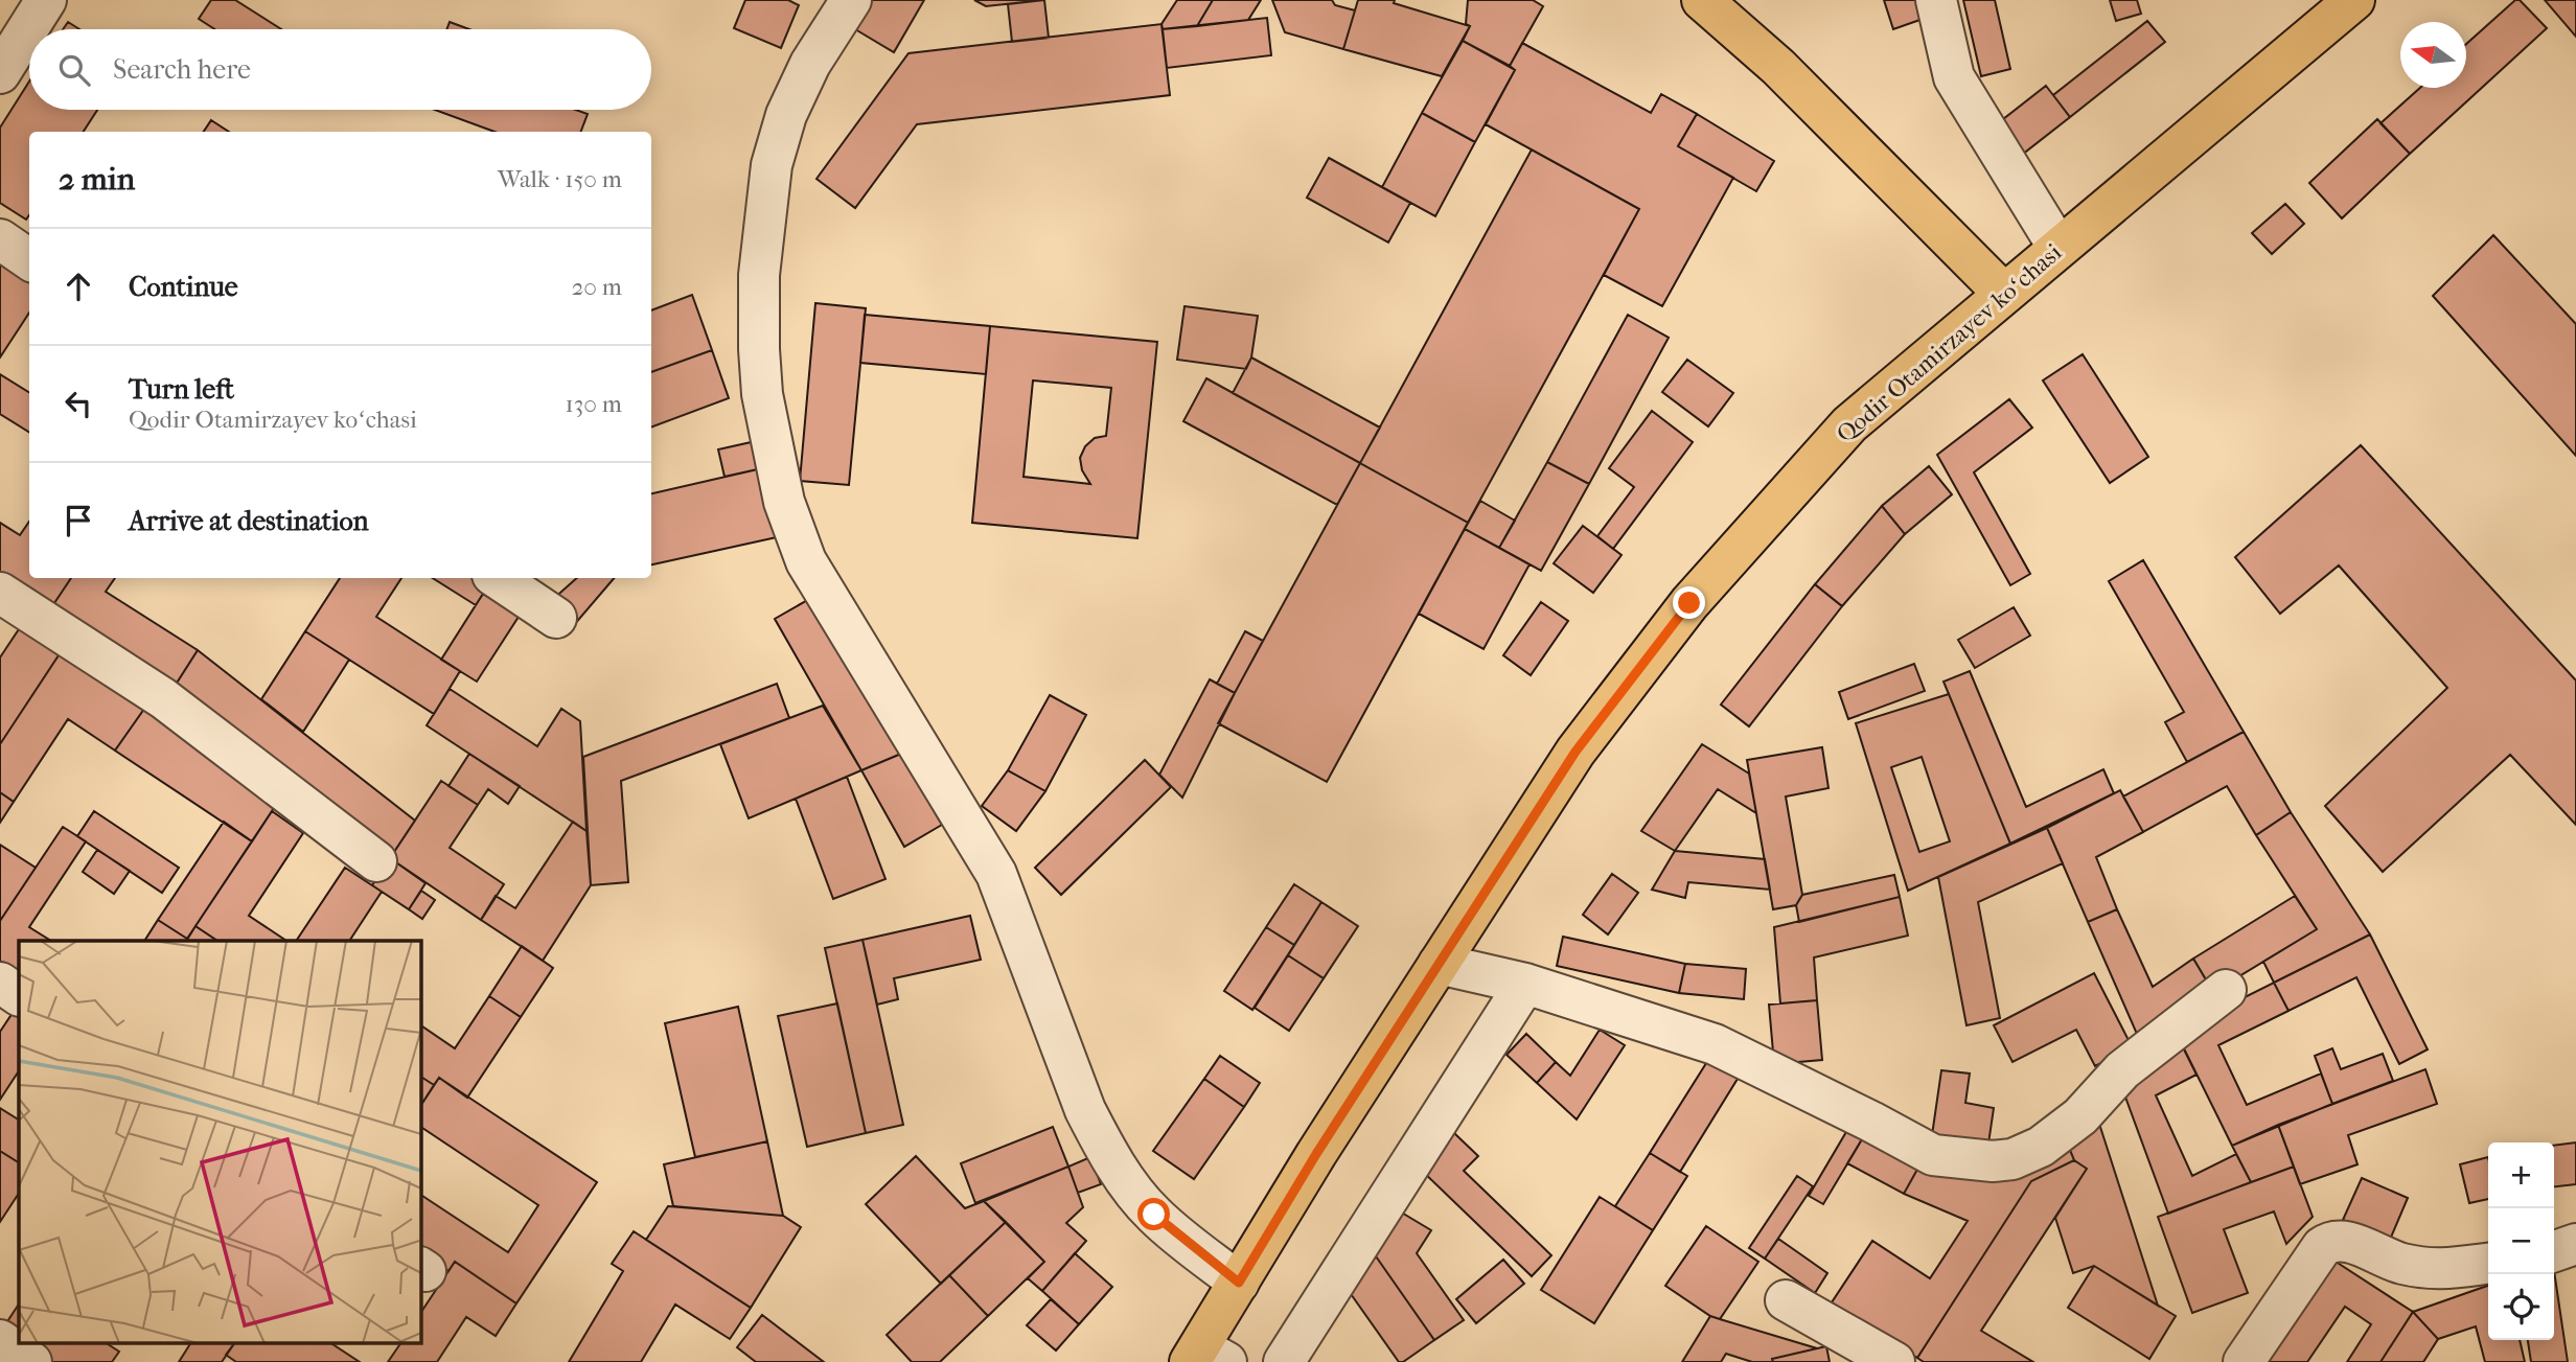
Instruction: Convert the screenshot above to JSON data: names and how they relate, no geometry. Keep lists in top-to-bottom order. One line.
{"streets":{"main road":["Qodir Otamirzayev koʻchasi"]},"north":"left","page":{"search":"Search here","heading":["2 min","Walk · 150 m"],"list":[["Continue","20 m"],["Turn left","Qodir Otamirzayev koʻchasi","130 m"],"Arrive at destination"],"map_buttons":["+","−"]}}
